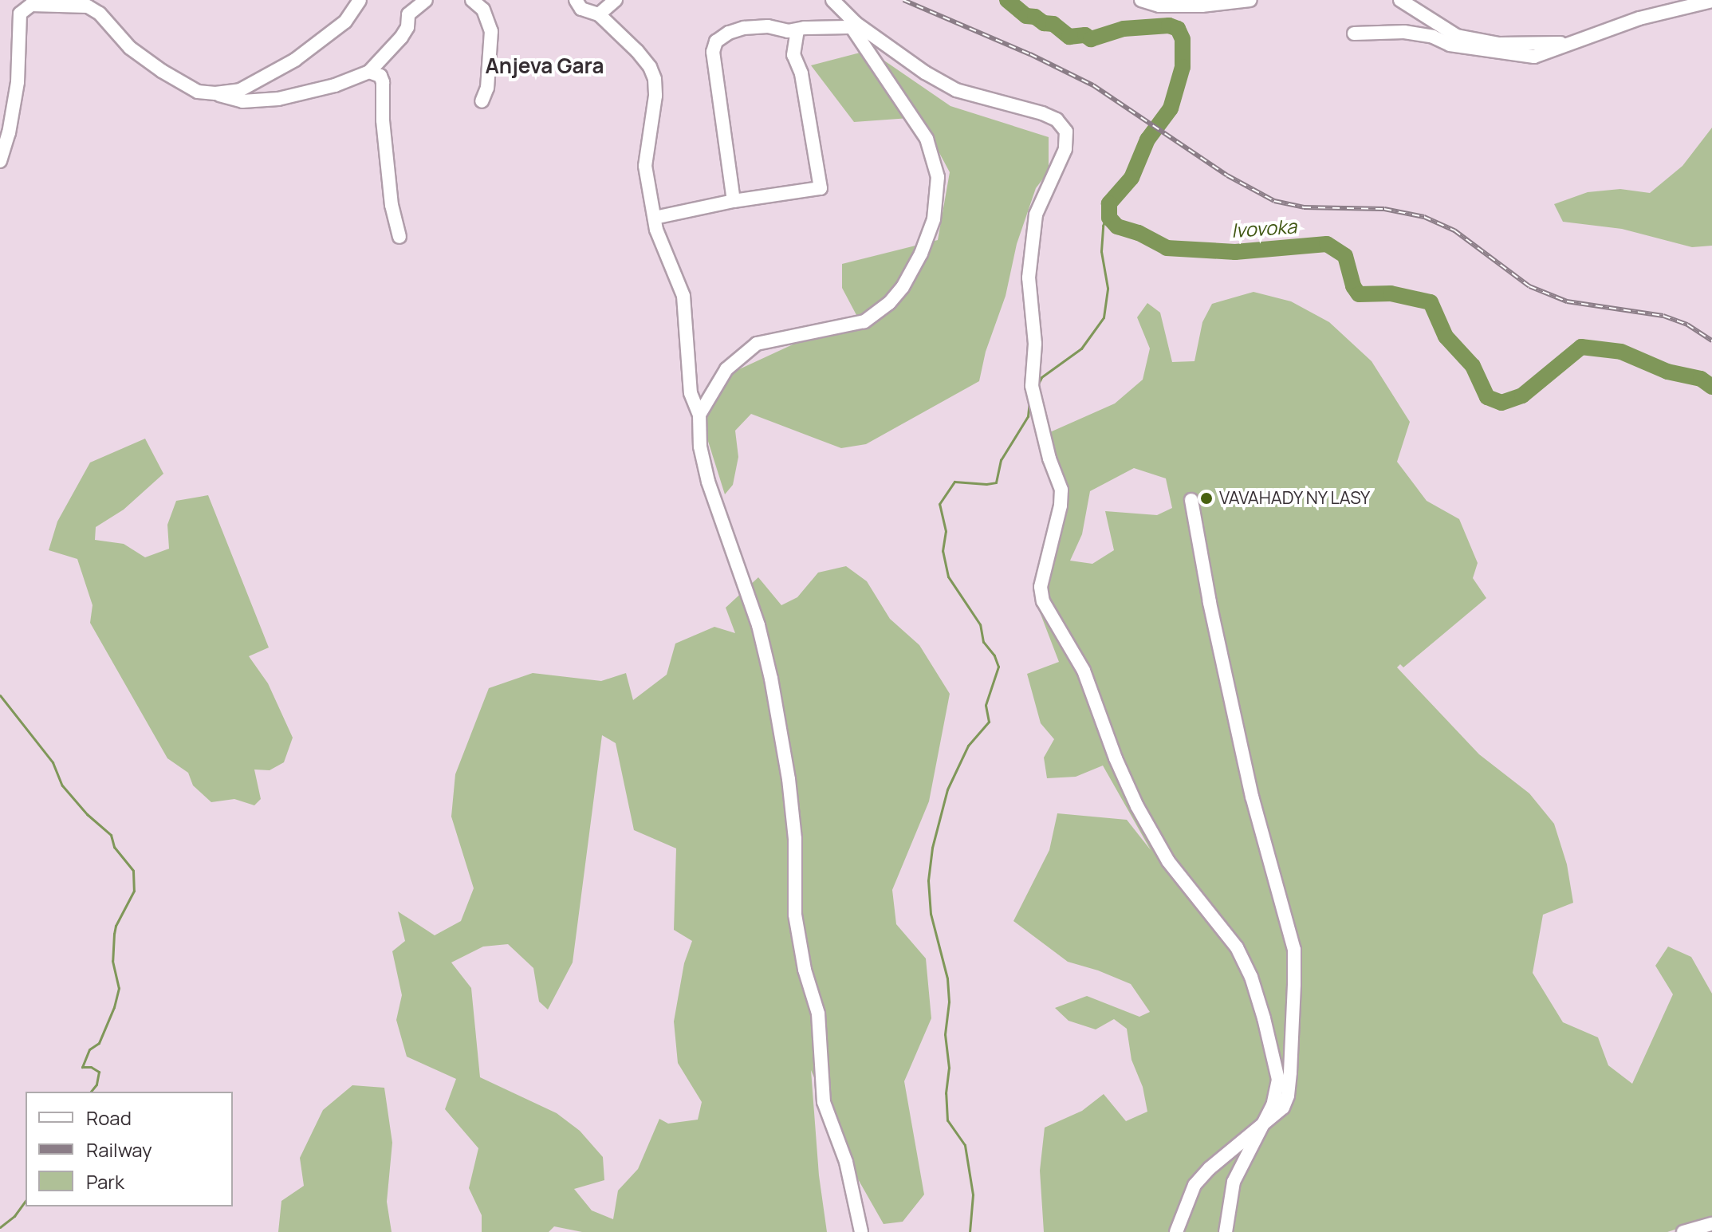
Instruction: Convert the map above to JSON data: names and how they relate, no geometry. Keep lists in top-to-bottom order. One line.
{"districts":["Anjeva Gara"],"water":["Ivovoka"],"places":["VAVAHADY NY LASY"],"legend":["Road","Railway","Park"]}
